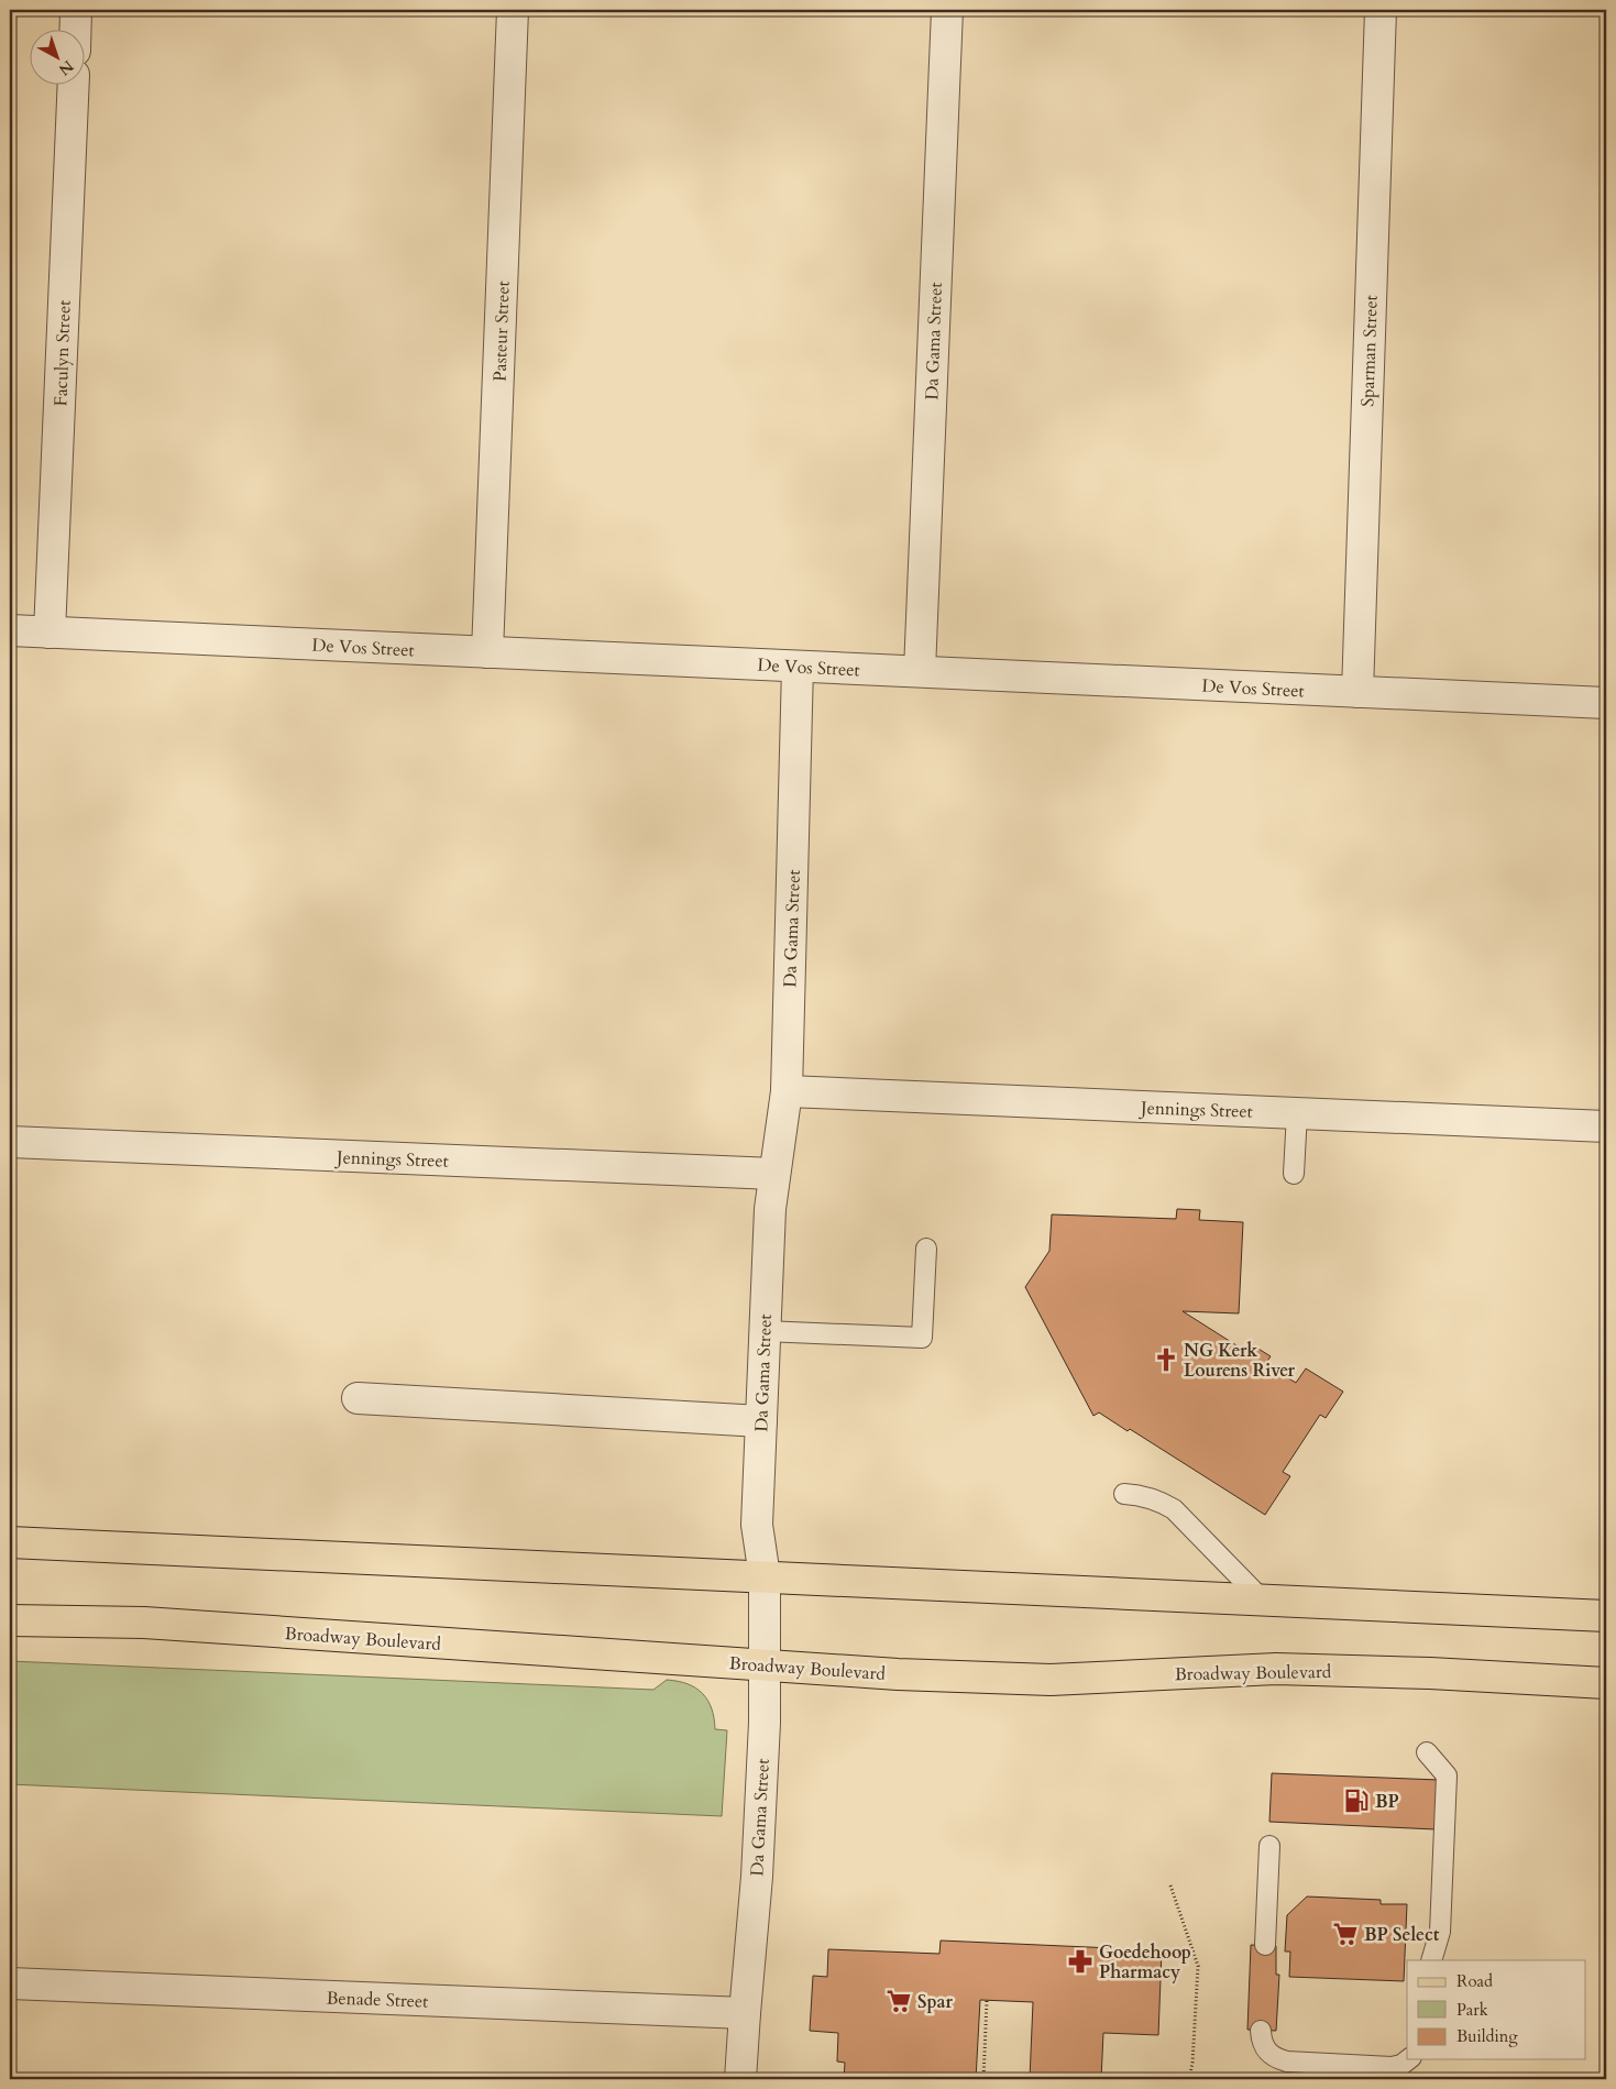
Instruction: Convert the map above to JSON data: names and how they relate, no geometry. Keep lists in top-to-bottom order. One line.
{"streets":{"main road":["Broadway Boulevard"],"street":["Pasteur Street","Da Gama Street","Sparman Street","Faculyn Street","De Vos Street","Jennings Street","Benade Street"]},"crossings":[["Pasteur Street","De Vos Street"],["Da Gama Street","De Vos Street"],["Da Gama Street","Jennings Street"],["Da Gama Street","Broadway Boulevard"],["Da Gama Street","Benade Street"],["Sparman Street","De Vos Street"],["Faculyn Street","De Vos Street"]],"places":{"church":["NG Kerk Lourens River"],"fuel station":["BP"],"supermarket":["BP Select","Spar"],"pharmacy":["Goedehoop Pharmacy"]},"legend":["Road","Park","Building"],"north":"bottom right"}
